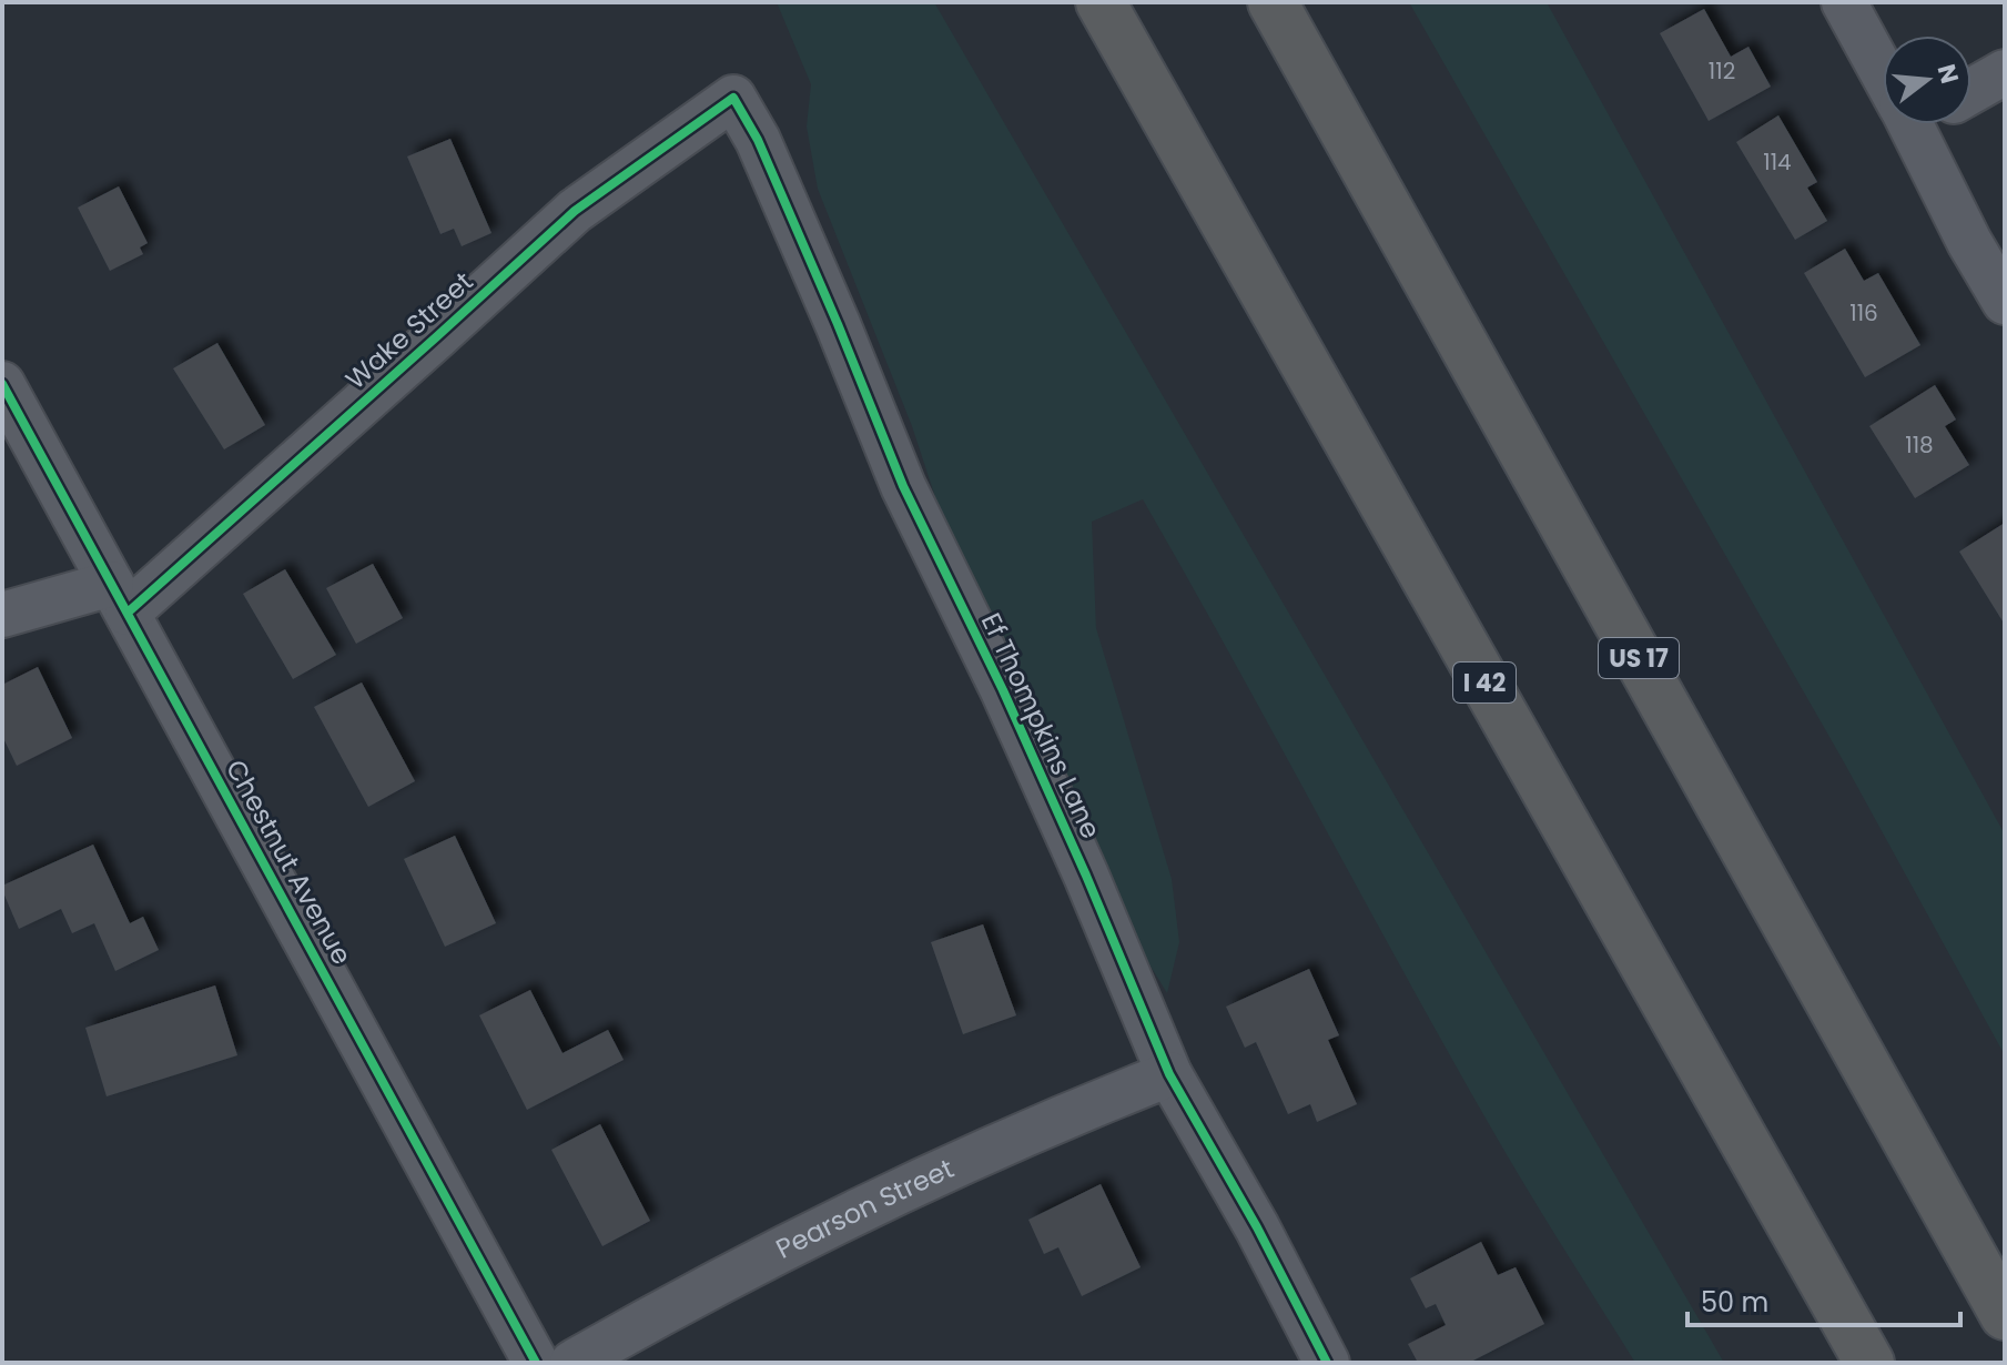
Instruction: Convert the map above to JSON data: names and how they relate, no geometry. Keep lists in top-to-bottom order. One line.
{"streets":{"highway":["US 17","I 42"],"street":["Wake Street","Ef Thompkins Lane","Chestnut Avenue","Pearson Street"]},"crossings":[["Wake Street","Ef Thompkins Lane"],["Wake Street","Chestnut Avenue"],["Ef Thompkins Lane","Pearson Street"]],"house_numbers":["112","114","116","118"],"scale_bar":"50 m","north":"right"}
